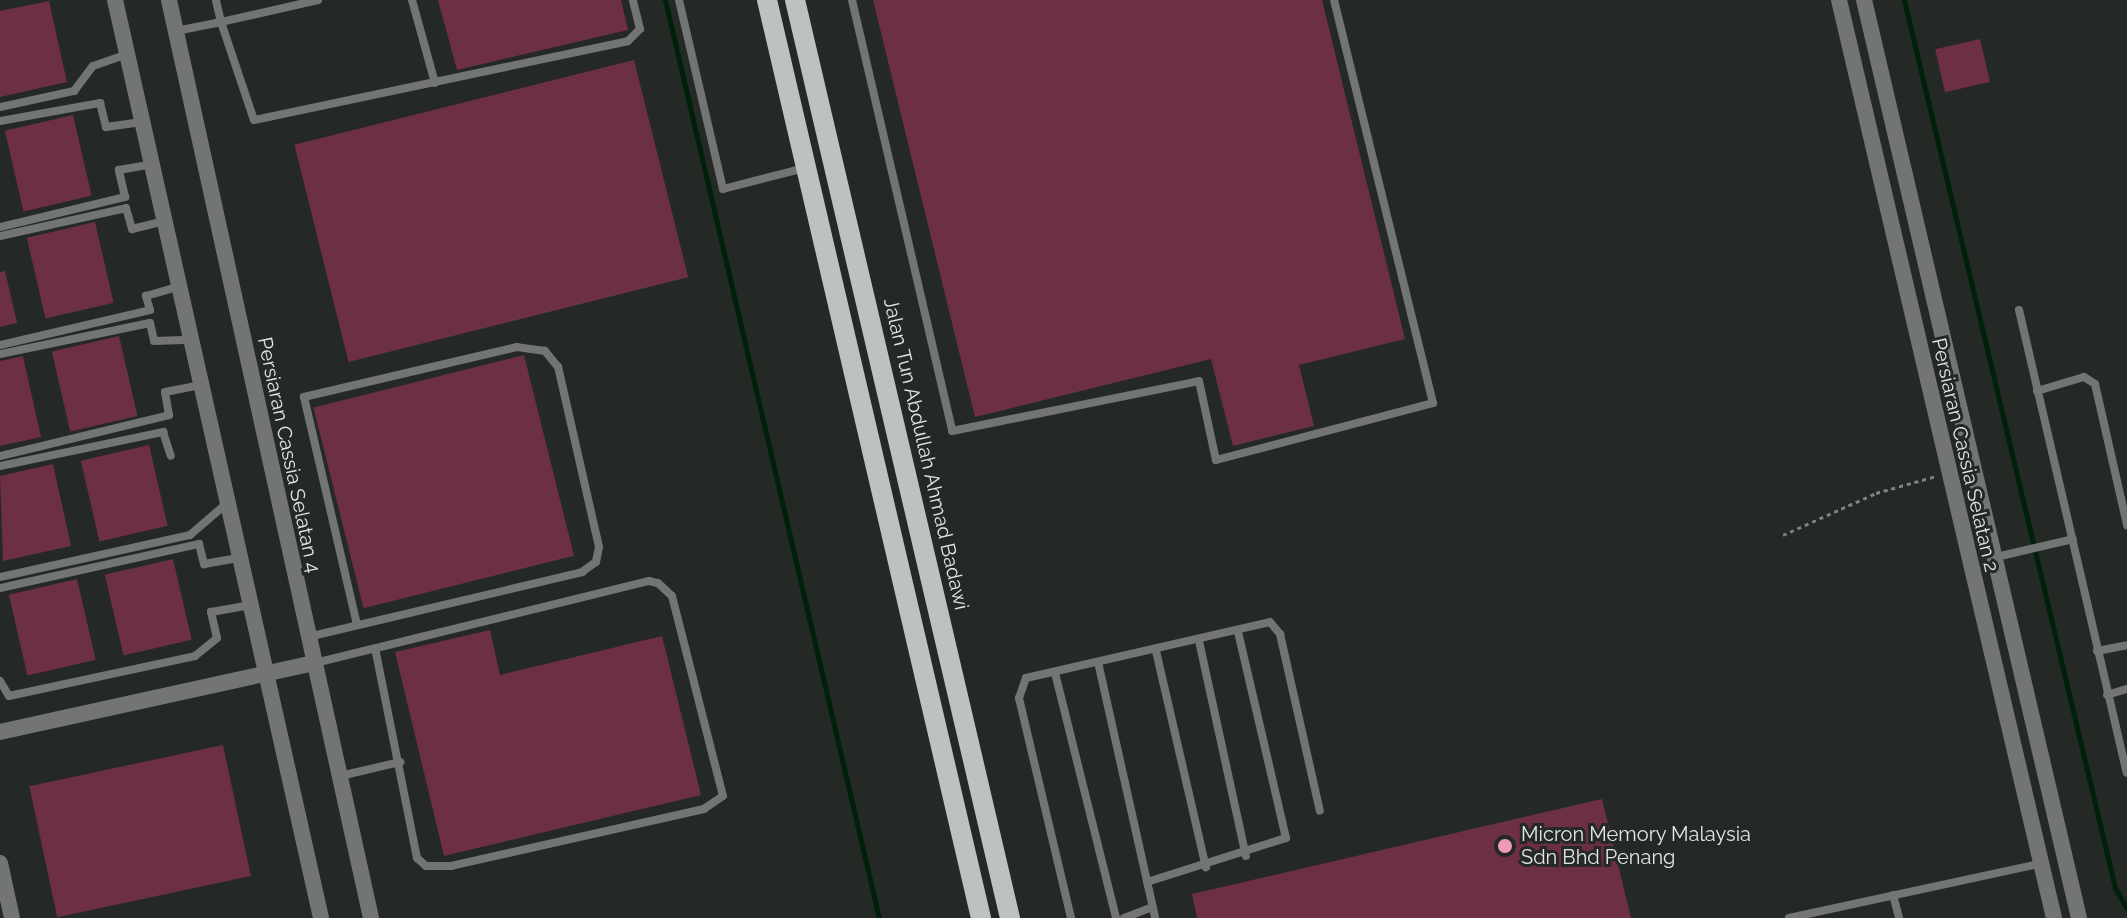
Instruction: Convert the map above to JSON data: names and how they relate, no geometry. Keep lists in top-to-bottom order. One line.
{"streets":{"main road":["Jalan Tun Abdullah Ahmad Badawi"],"street":["Persiaran Cassia Selatan 4","Persiaran Cassia Selatan 2"]},"places":["Micron Memory Malaysia Sdn Bhd Penang"]}
